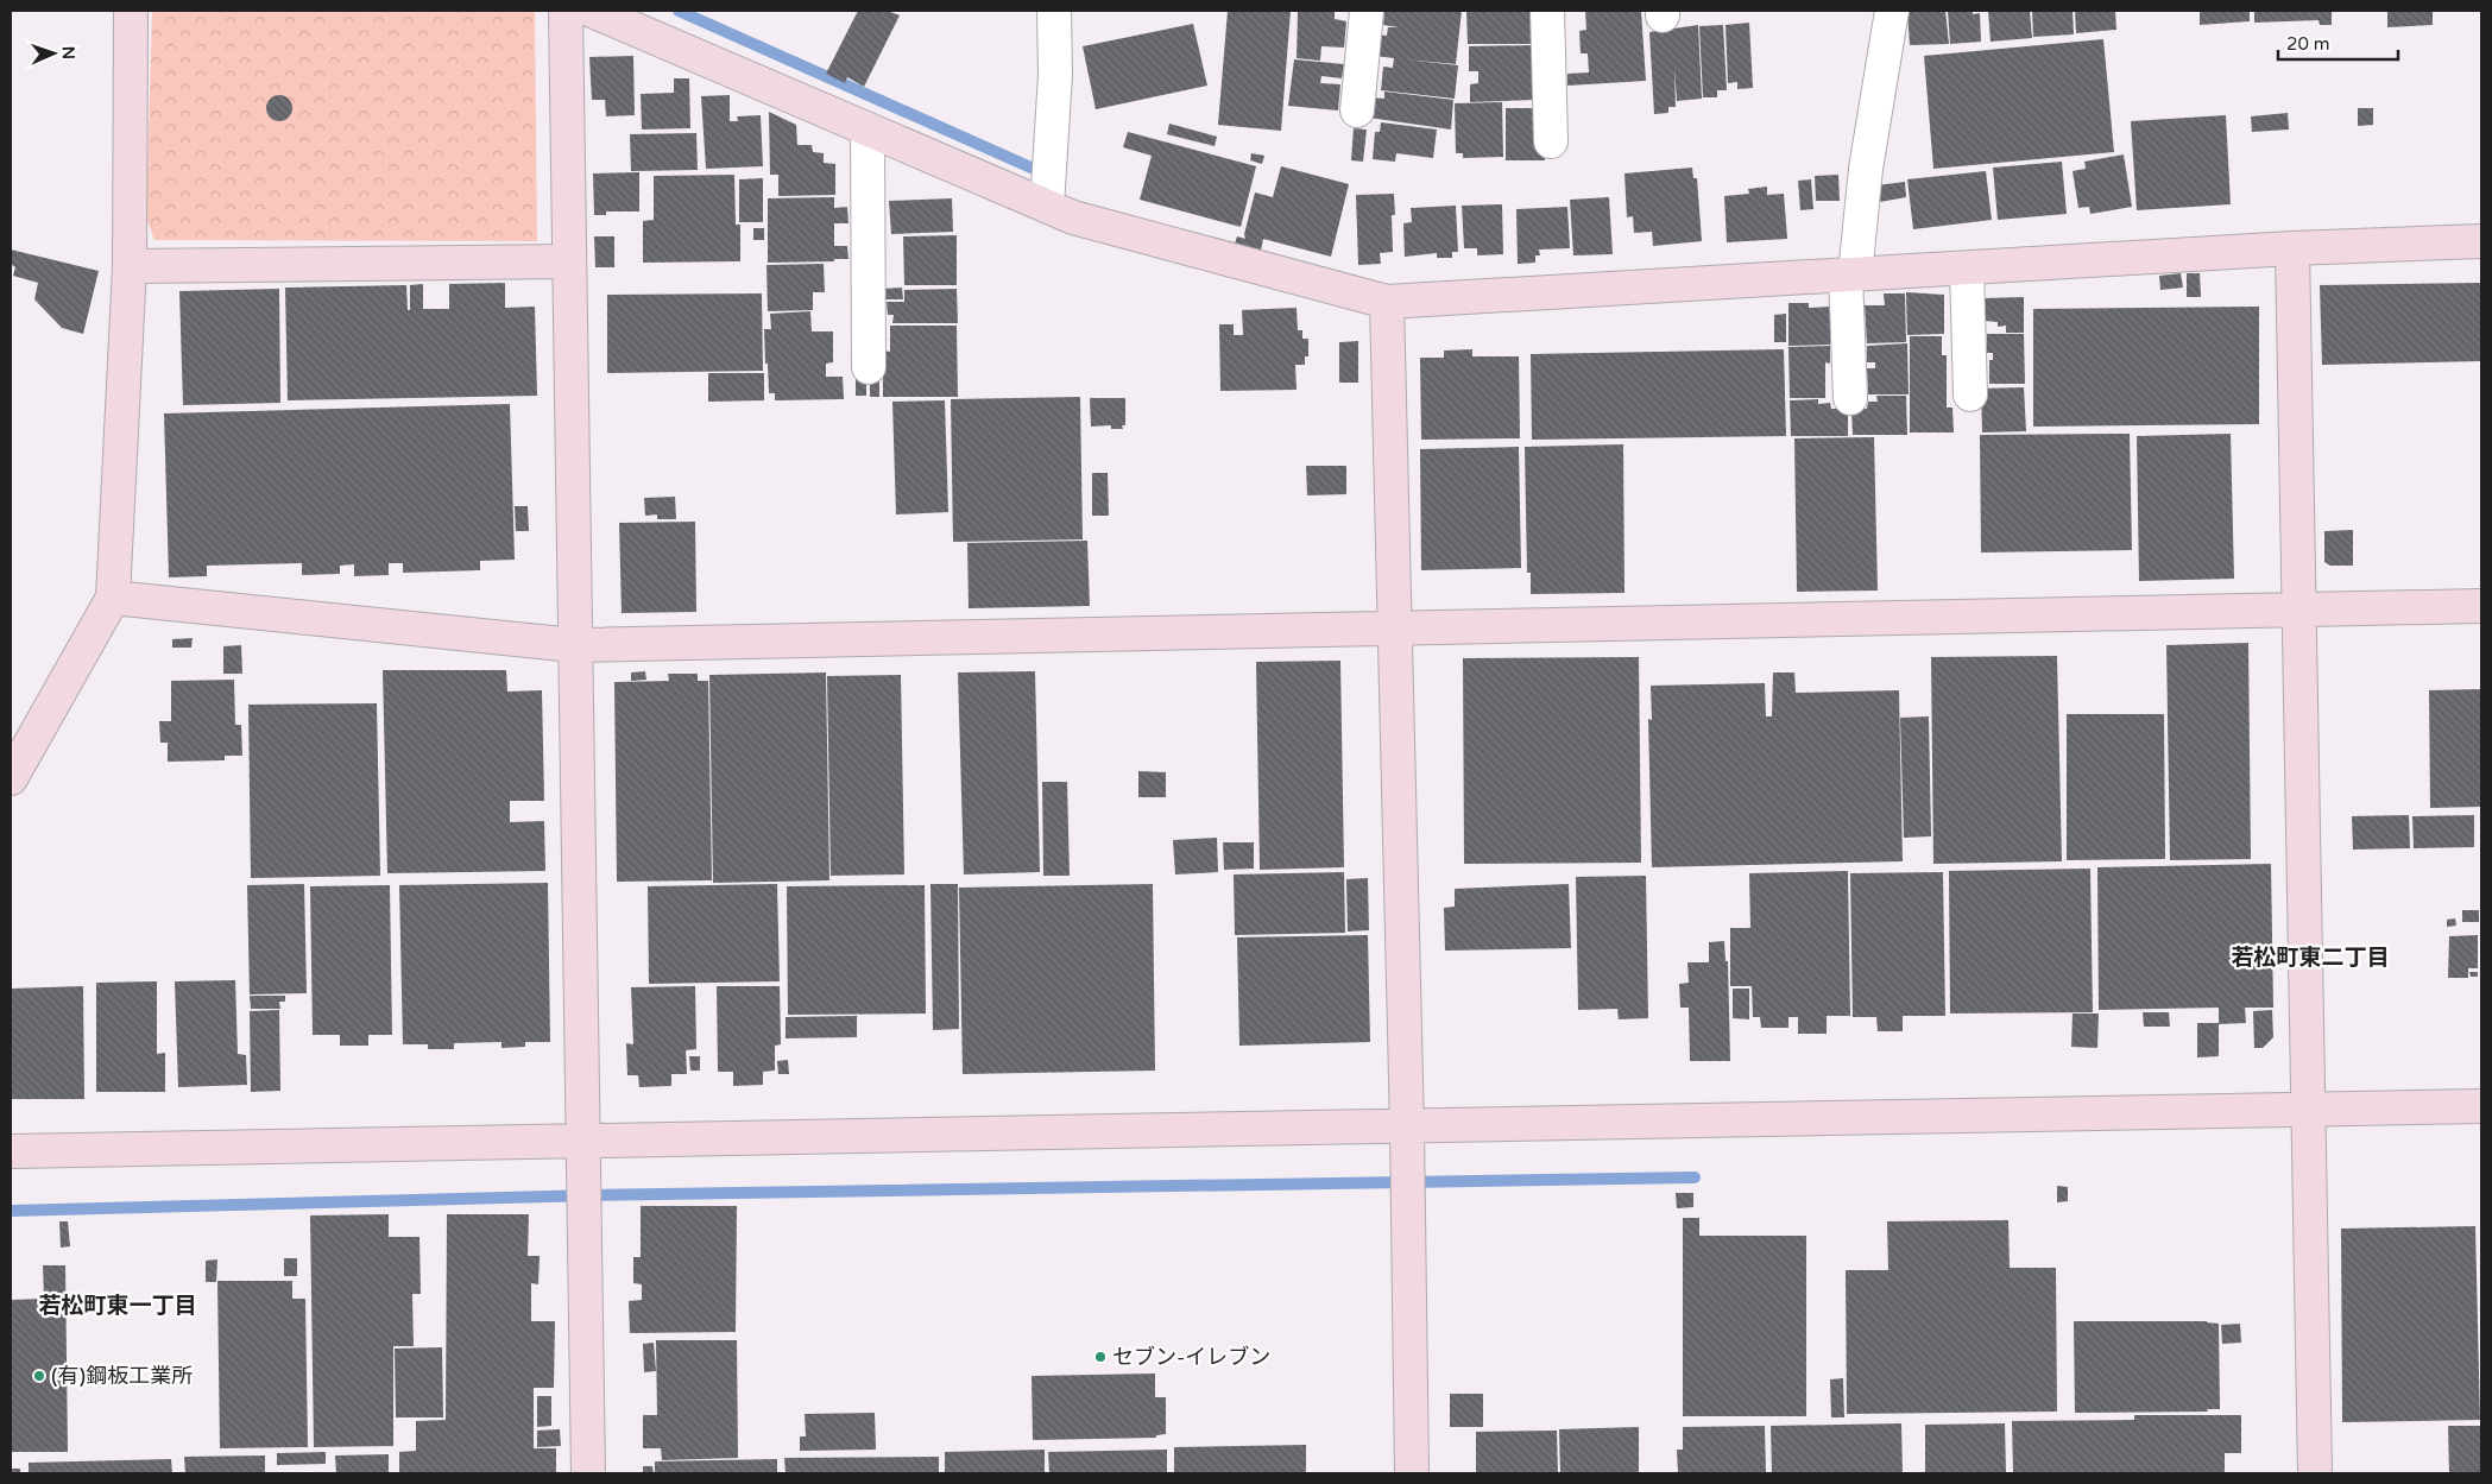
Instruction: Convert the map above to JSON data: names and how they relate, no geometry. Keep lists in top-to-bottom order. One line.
{"districts":["若松町東二丁目","若松町東一丁目"],"places":["セブン-イレブン","(有)鋼板工業所"],"scale_bar":"20 m","north":"right"}
